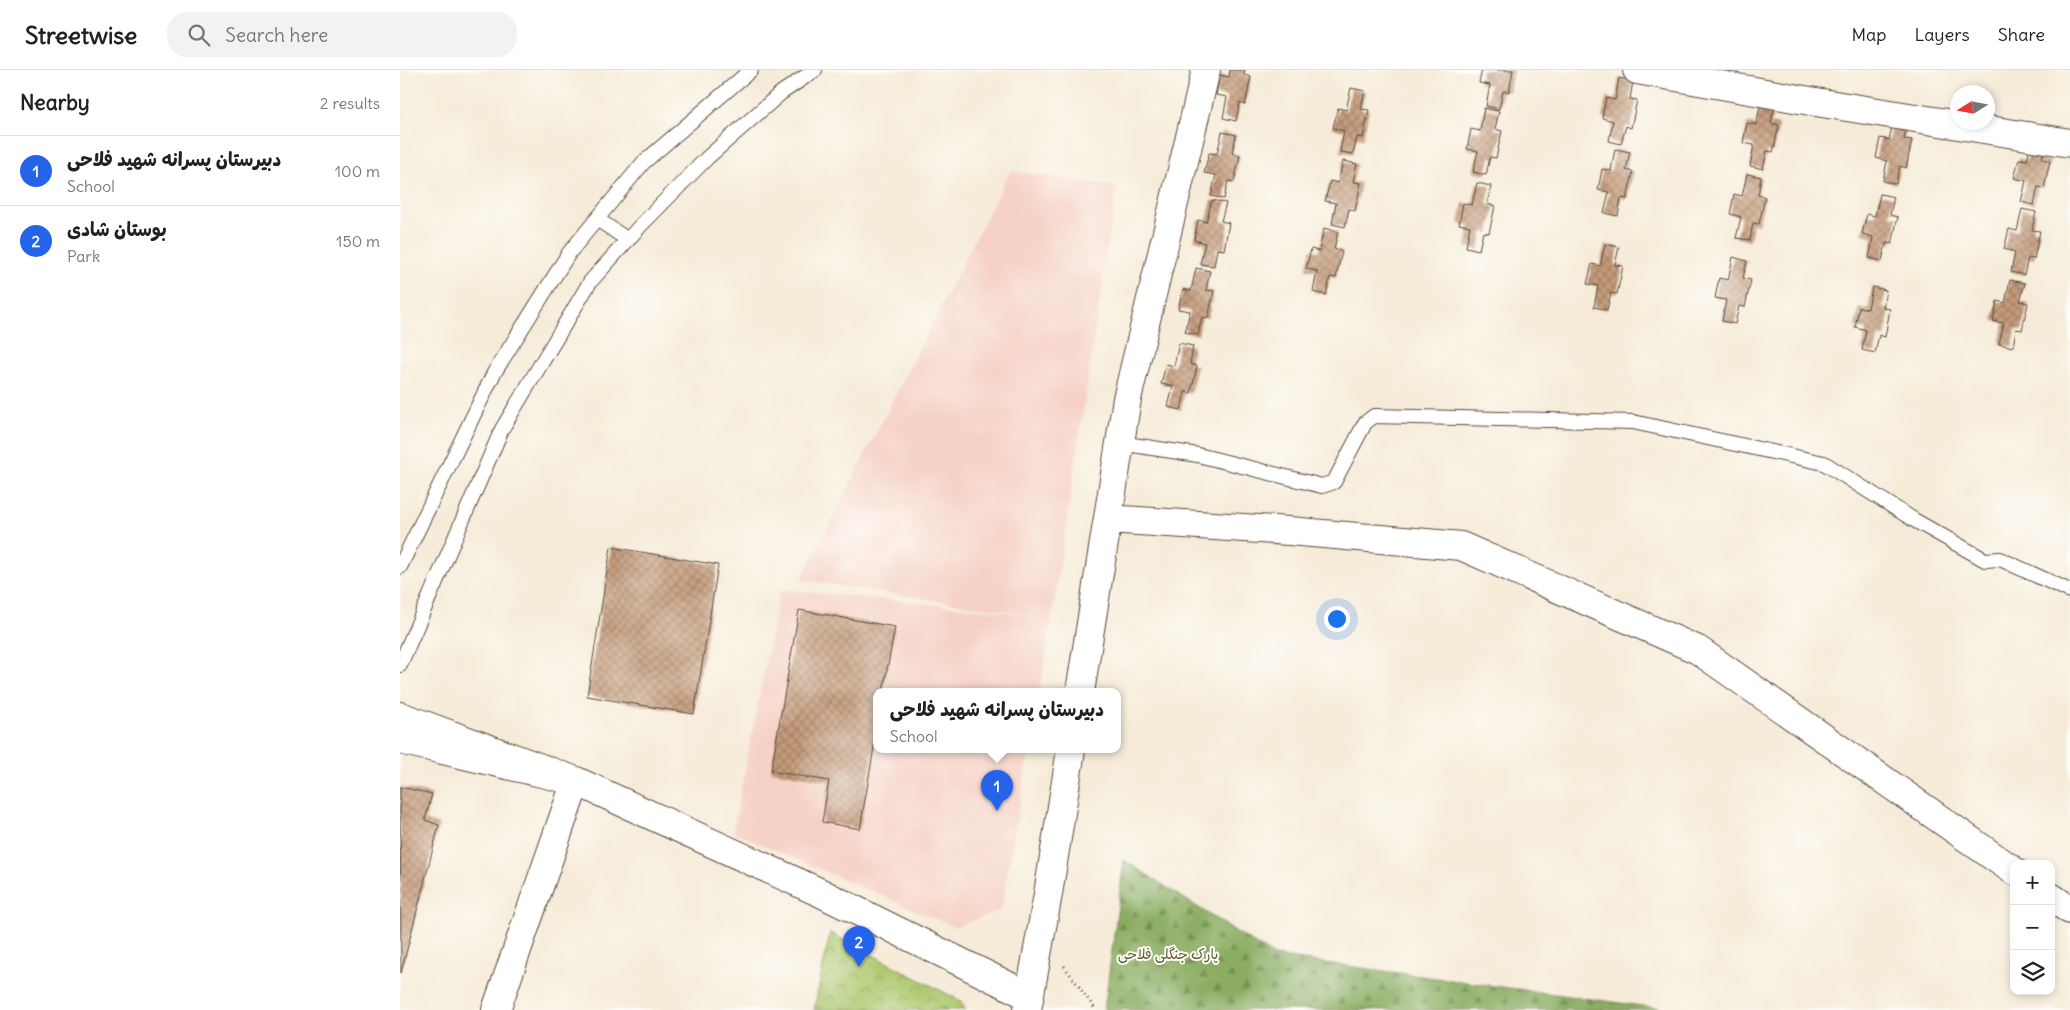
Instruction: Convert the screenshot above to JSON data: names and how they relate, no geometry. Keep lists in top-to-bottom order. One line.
{"parks":["پارک جنگلی فلاحی"],"north":"left","page":{"header":"Streetwise","search":"Search here","nav":["Map","Layers","Share"],"heading":["Nearby","2 results"],"list":[{"mark":"1","name":"دبیرستان پسرانه شهید فلاحی","note":"School","value":"100 m"},{"mark":"2","name":"بوستان شادی","note":"Park","value":"150 m"}],"popup":["دبیرستان پسرانه شهید فلاحی","School"],"pins":["1","2"],"map_buttons":["+","−"]}}
